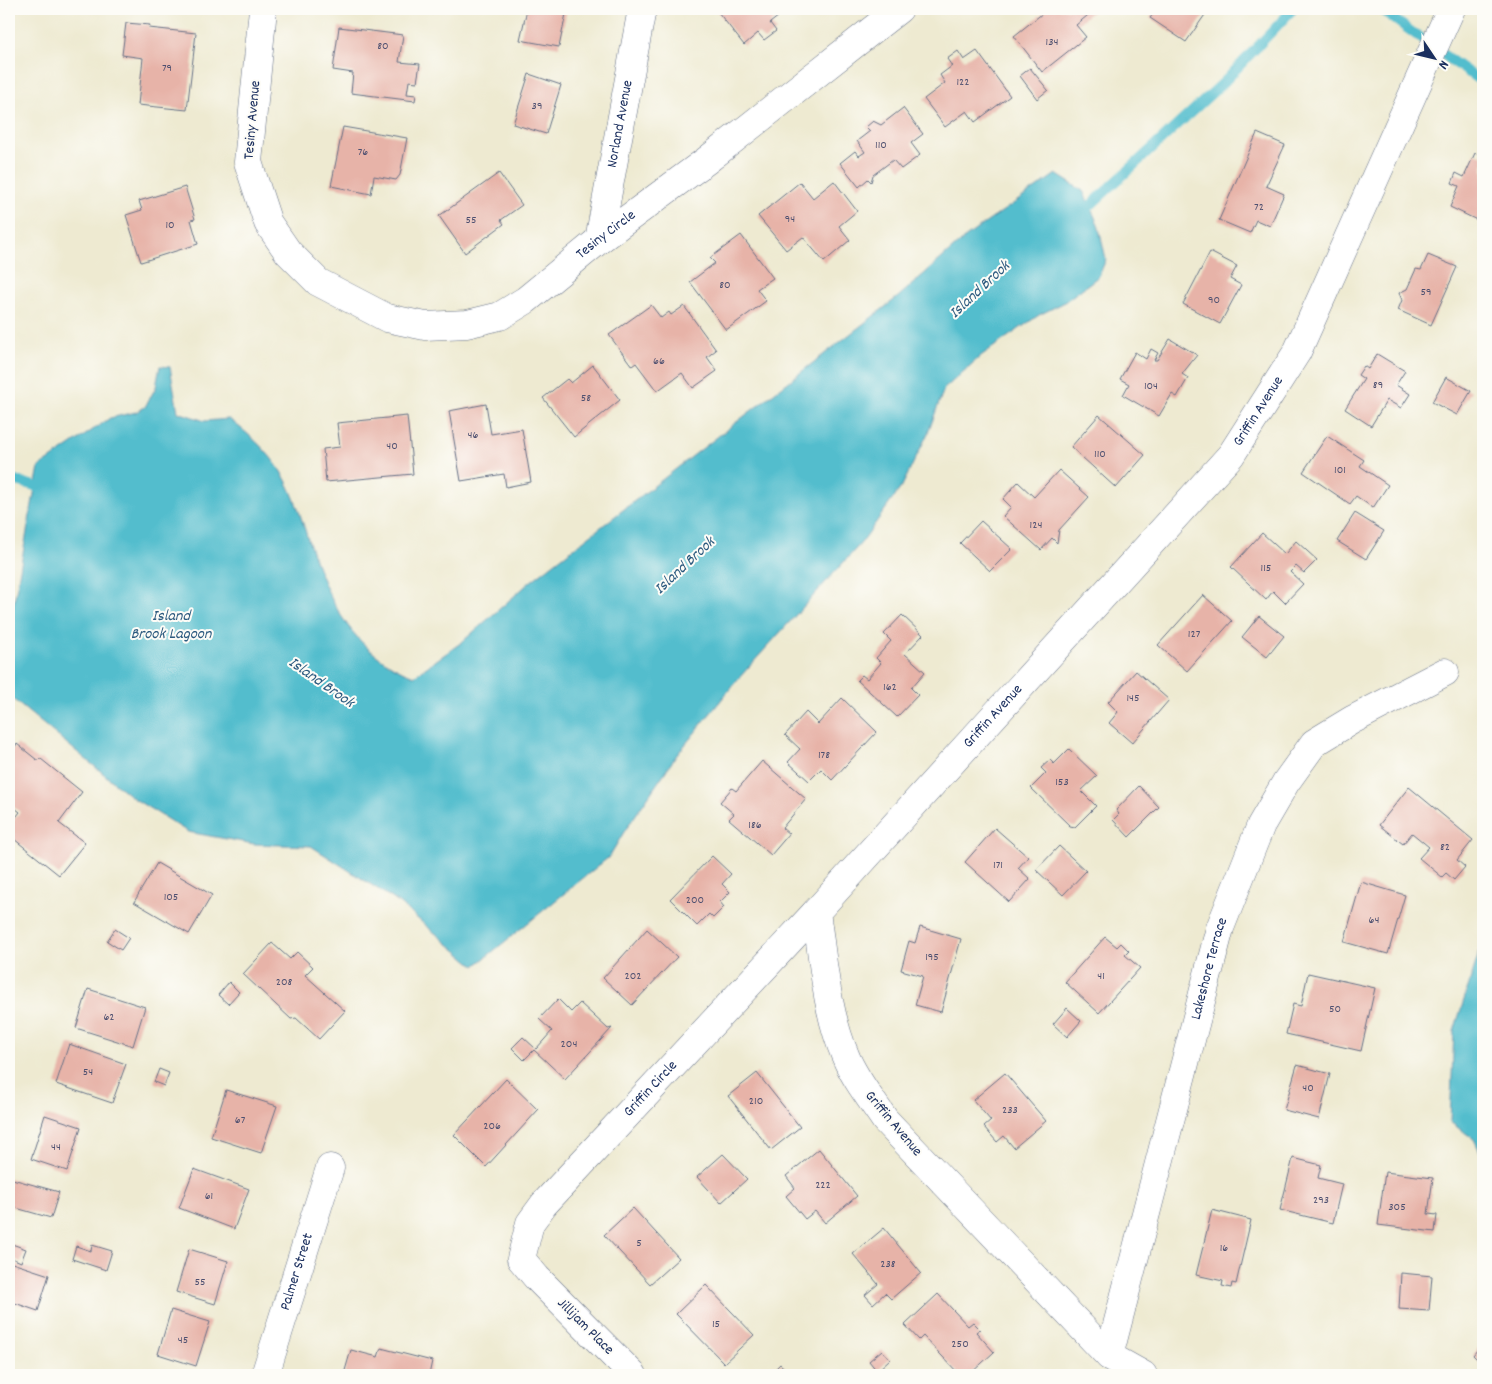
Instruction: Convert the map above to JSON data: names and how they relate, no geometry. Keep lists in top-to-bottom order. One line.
{"streets":{"street":["Tesiny Avenue","Norland Avenue","Tesiny Circle","Griffin Avenue","Lakeshore Terrace","Griffin Circle","Palmer Street","Jillijam Place"]},"crossings":[["Tesiny Avenue","Tesiny Circle"],["Norland Avenue","Tesiny Circle"],["Griffin Avenue","Lakeshore Terrace"],["Griffin Avenue","Griffin Circle"],["Griffin Circle","Jillijam Place"]],"water":["Island Brook","Island Brook Lagoon"],"house_numbers":["134","80","79","122","39","110","76","72","94","55","10","80","59","90","66","89","104","58","46","40","110","101","124","115","127","162","145","178","153","186","82","171","105","200","64","195","202","41","208","50","62","204","54","40","210","233","67","206","44","222","61","293","305","5","16","238","55","15","45","250"],"north":"bottom right"}
